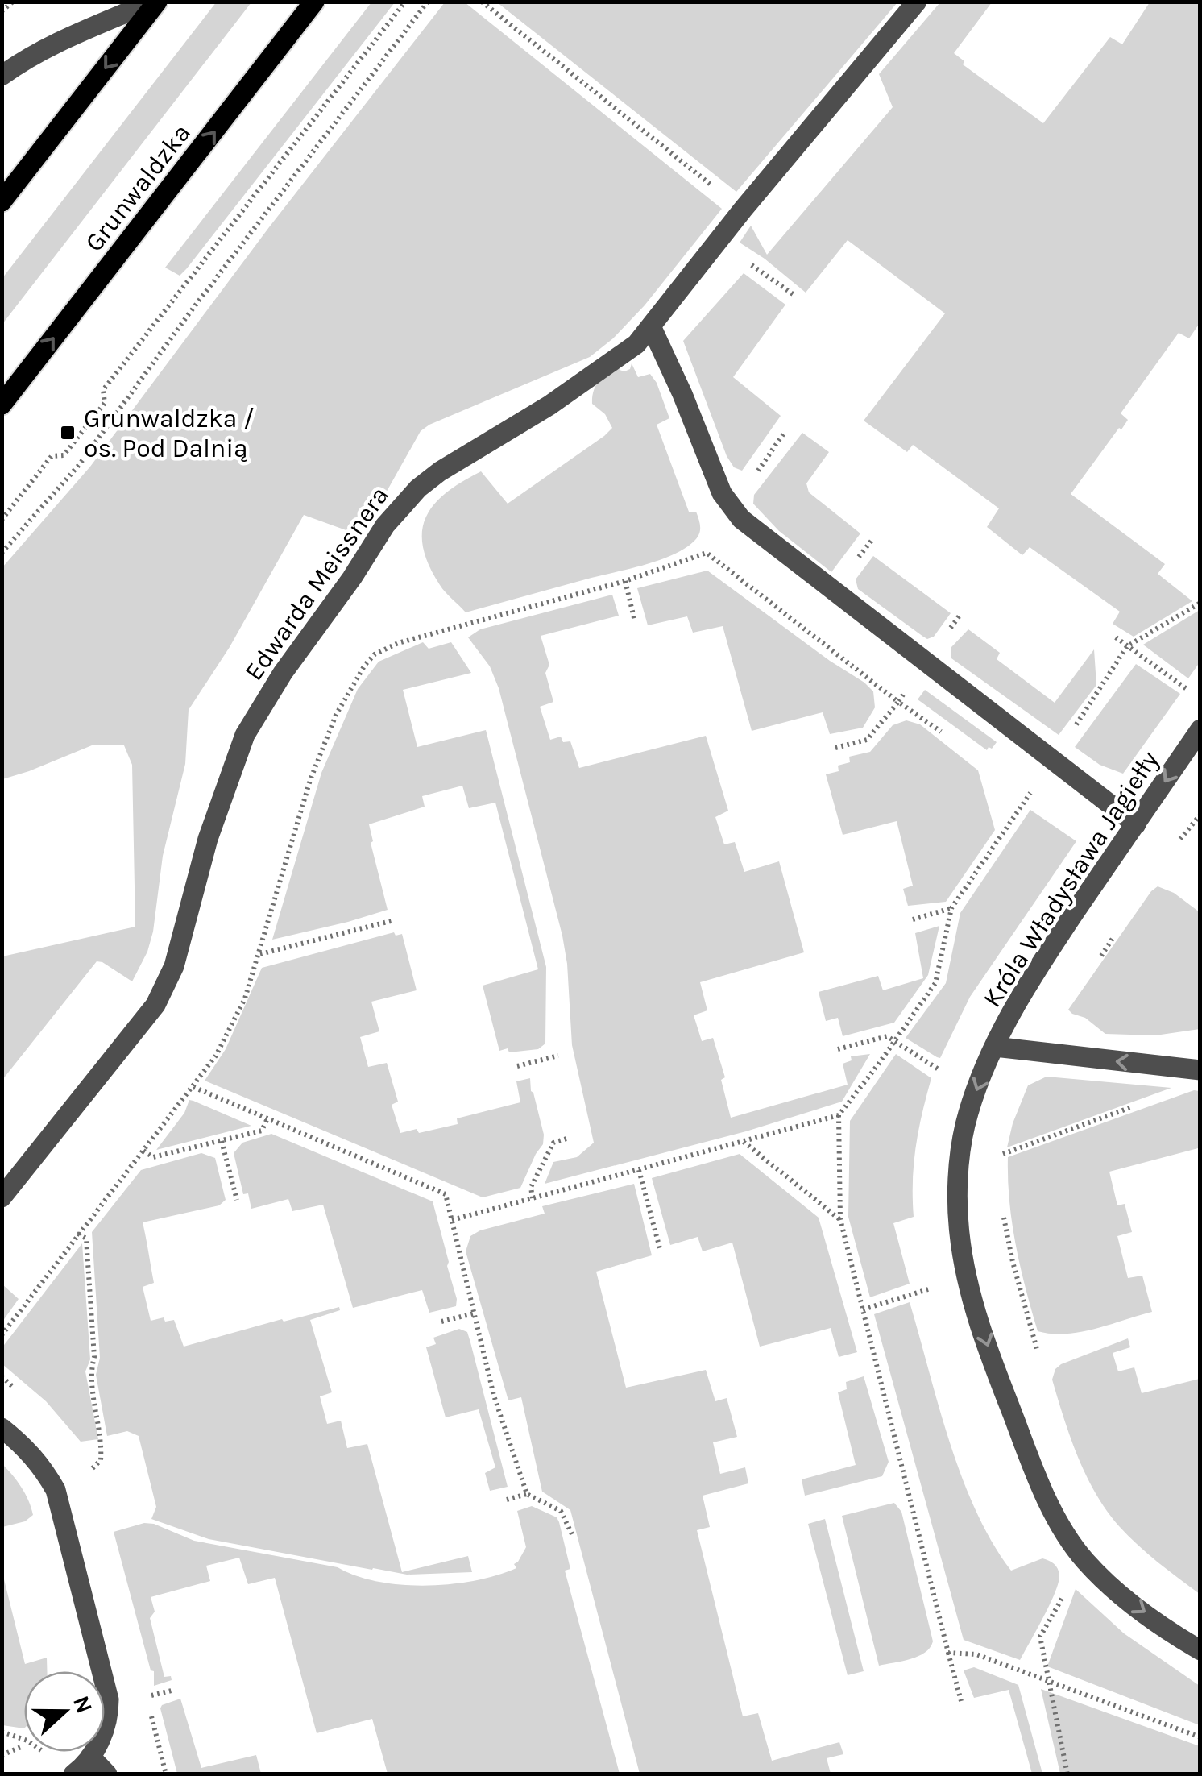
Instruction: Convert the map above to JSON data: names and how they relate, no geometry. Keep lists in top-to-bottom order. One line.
{"streets":{"main road":["Grunwaldzka"],"street":["Edwarda Meissnera","Króla Władysława Jagiełły"]},"one_way":["Króla Władysława Jagiełły"],"places":{"transit":["Grunwaldzka / os. Pod Dalnią"]},"north":"right"}
